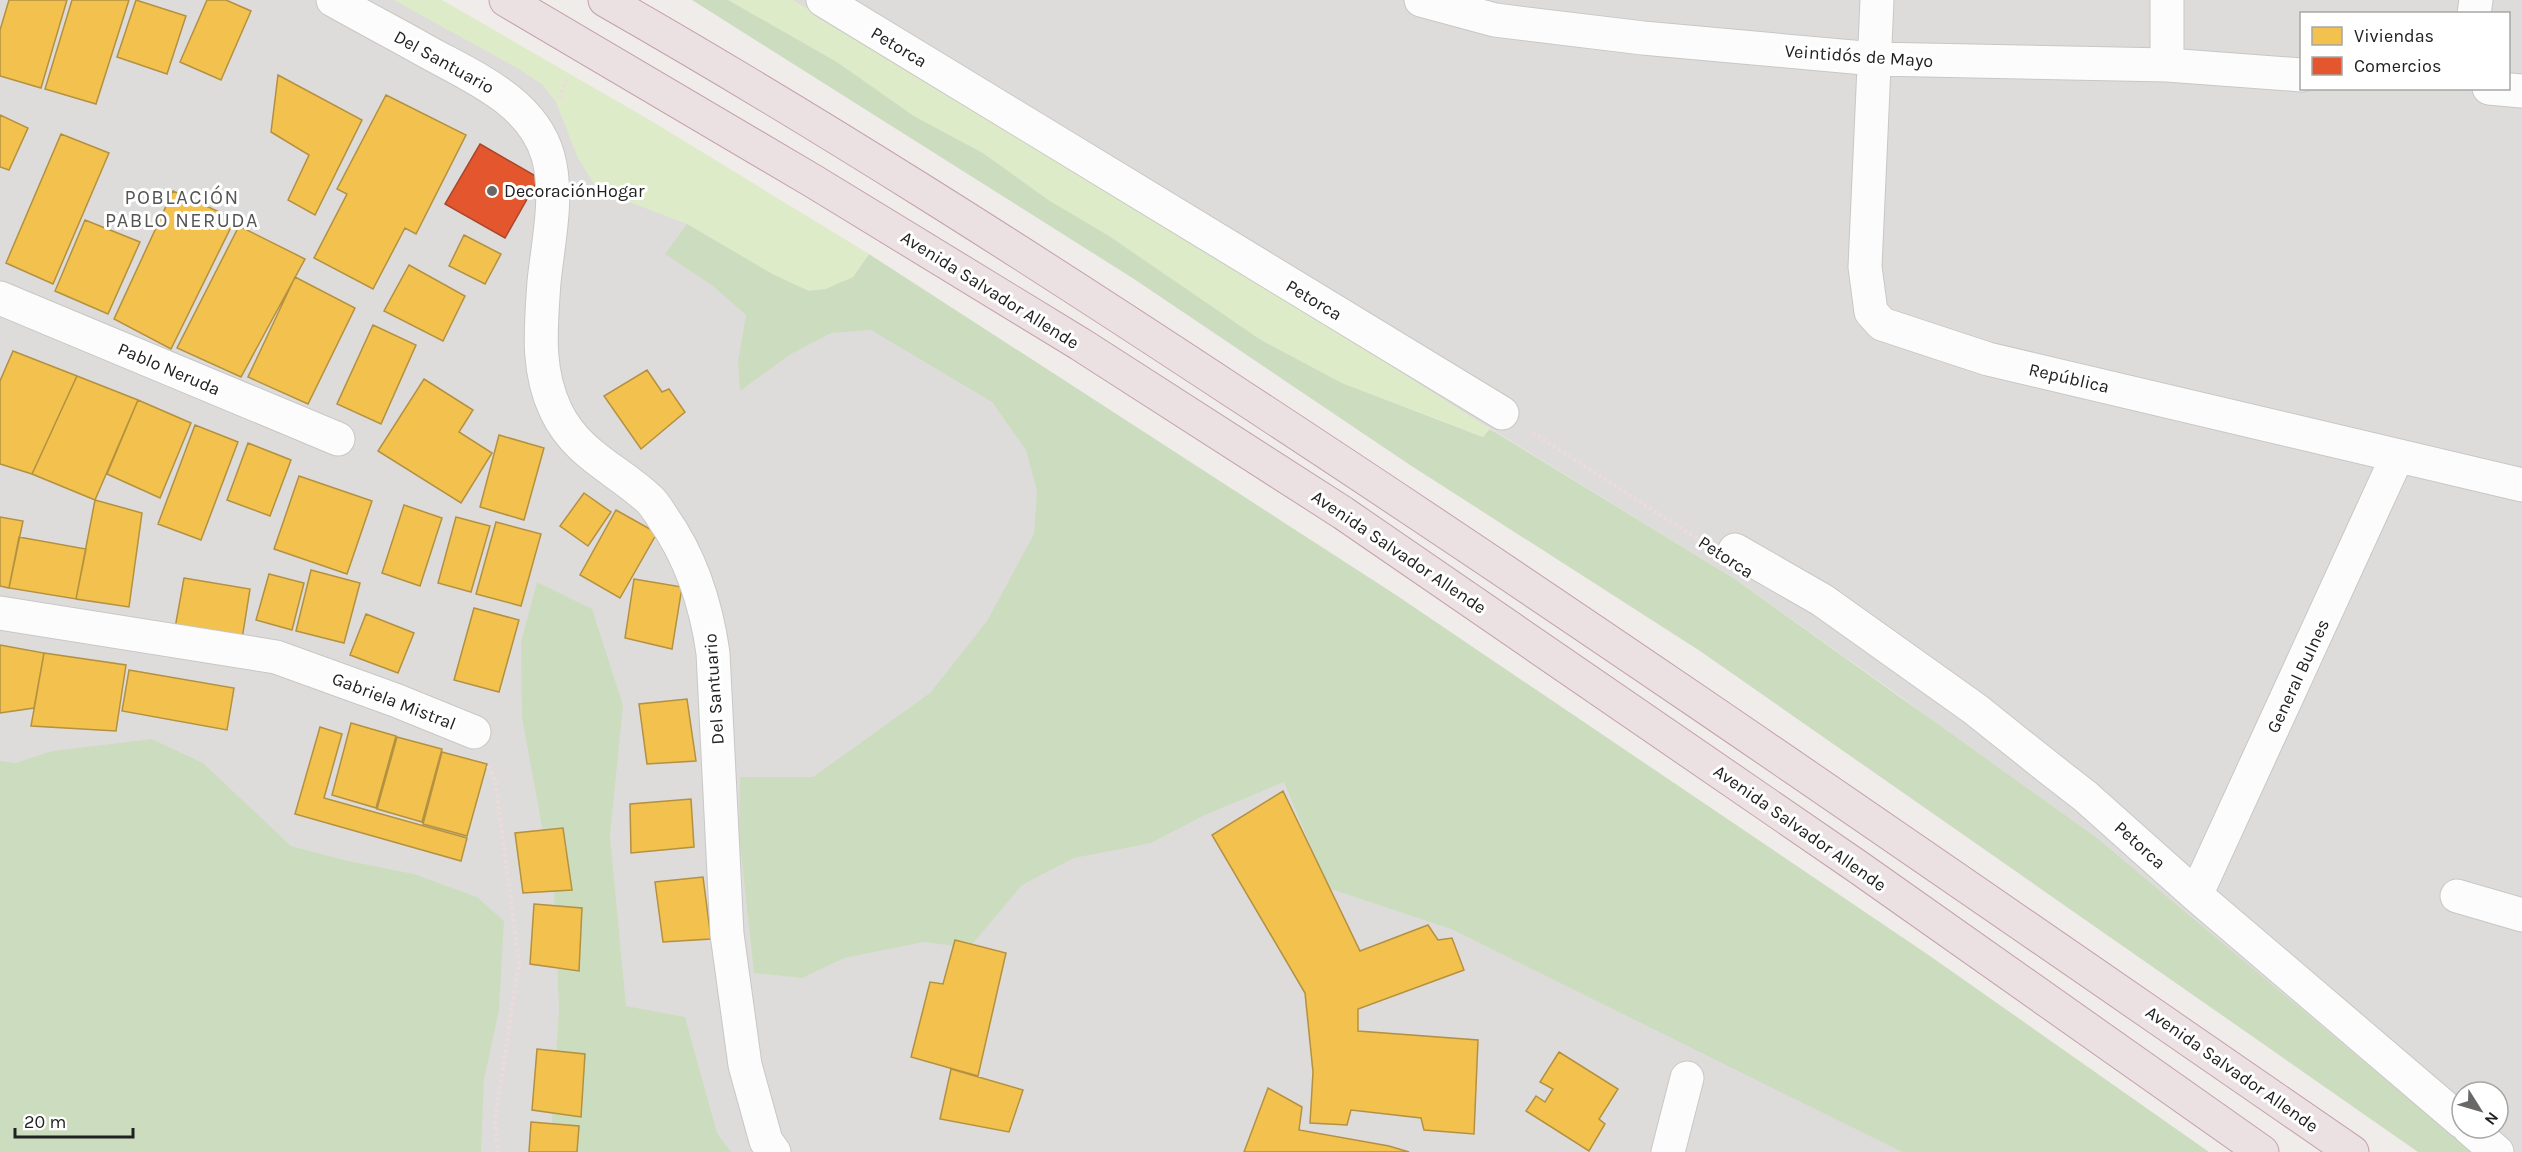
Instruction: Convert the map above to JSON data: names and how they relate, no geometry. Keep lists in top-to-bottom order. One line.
{"streets":{"highway":["Avenida Salvador Allende"],"street":["Petorca","Veintidós de Mayo","Del Santuario","Pablo Neruda","República","General Bulnes","Gabriela Mistral"]},"crossings":[["Petorca","General Bulnes"],["Veintidós de Mayo","República"],["República","General Bulnes"]],"districts":["POBLACIÓN PABLO NERUDA"],"places":["DecoraciónHogar"],"legend":["Viviendas","Comercios"],"scale_bar":"20 m","north":"bottom right"}
